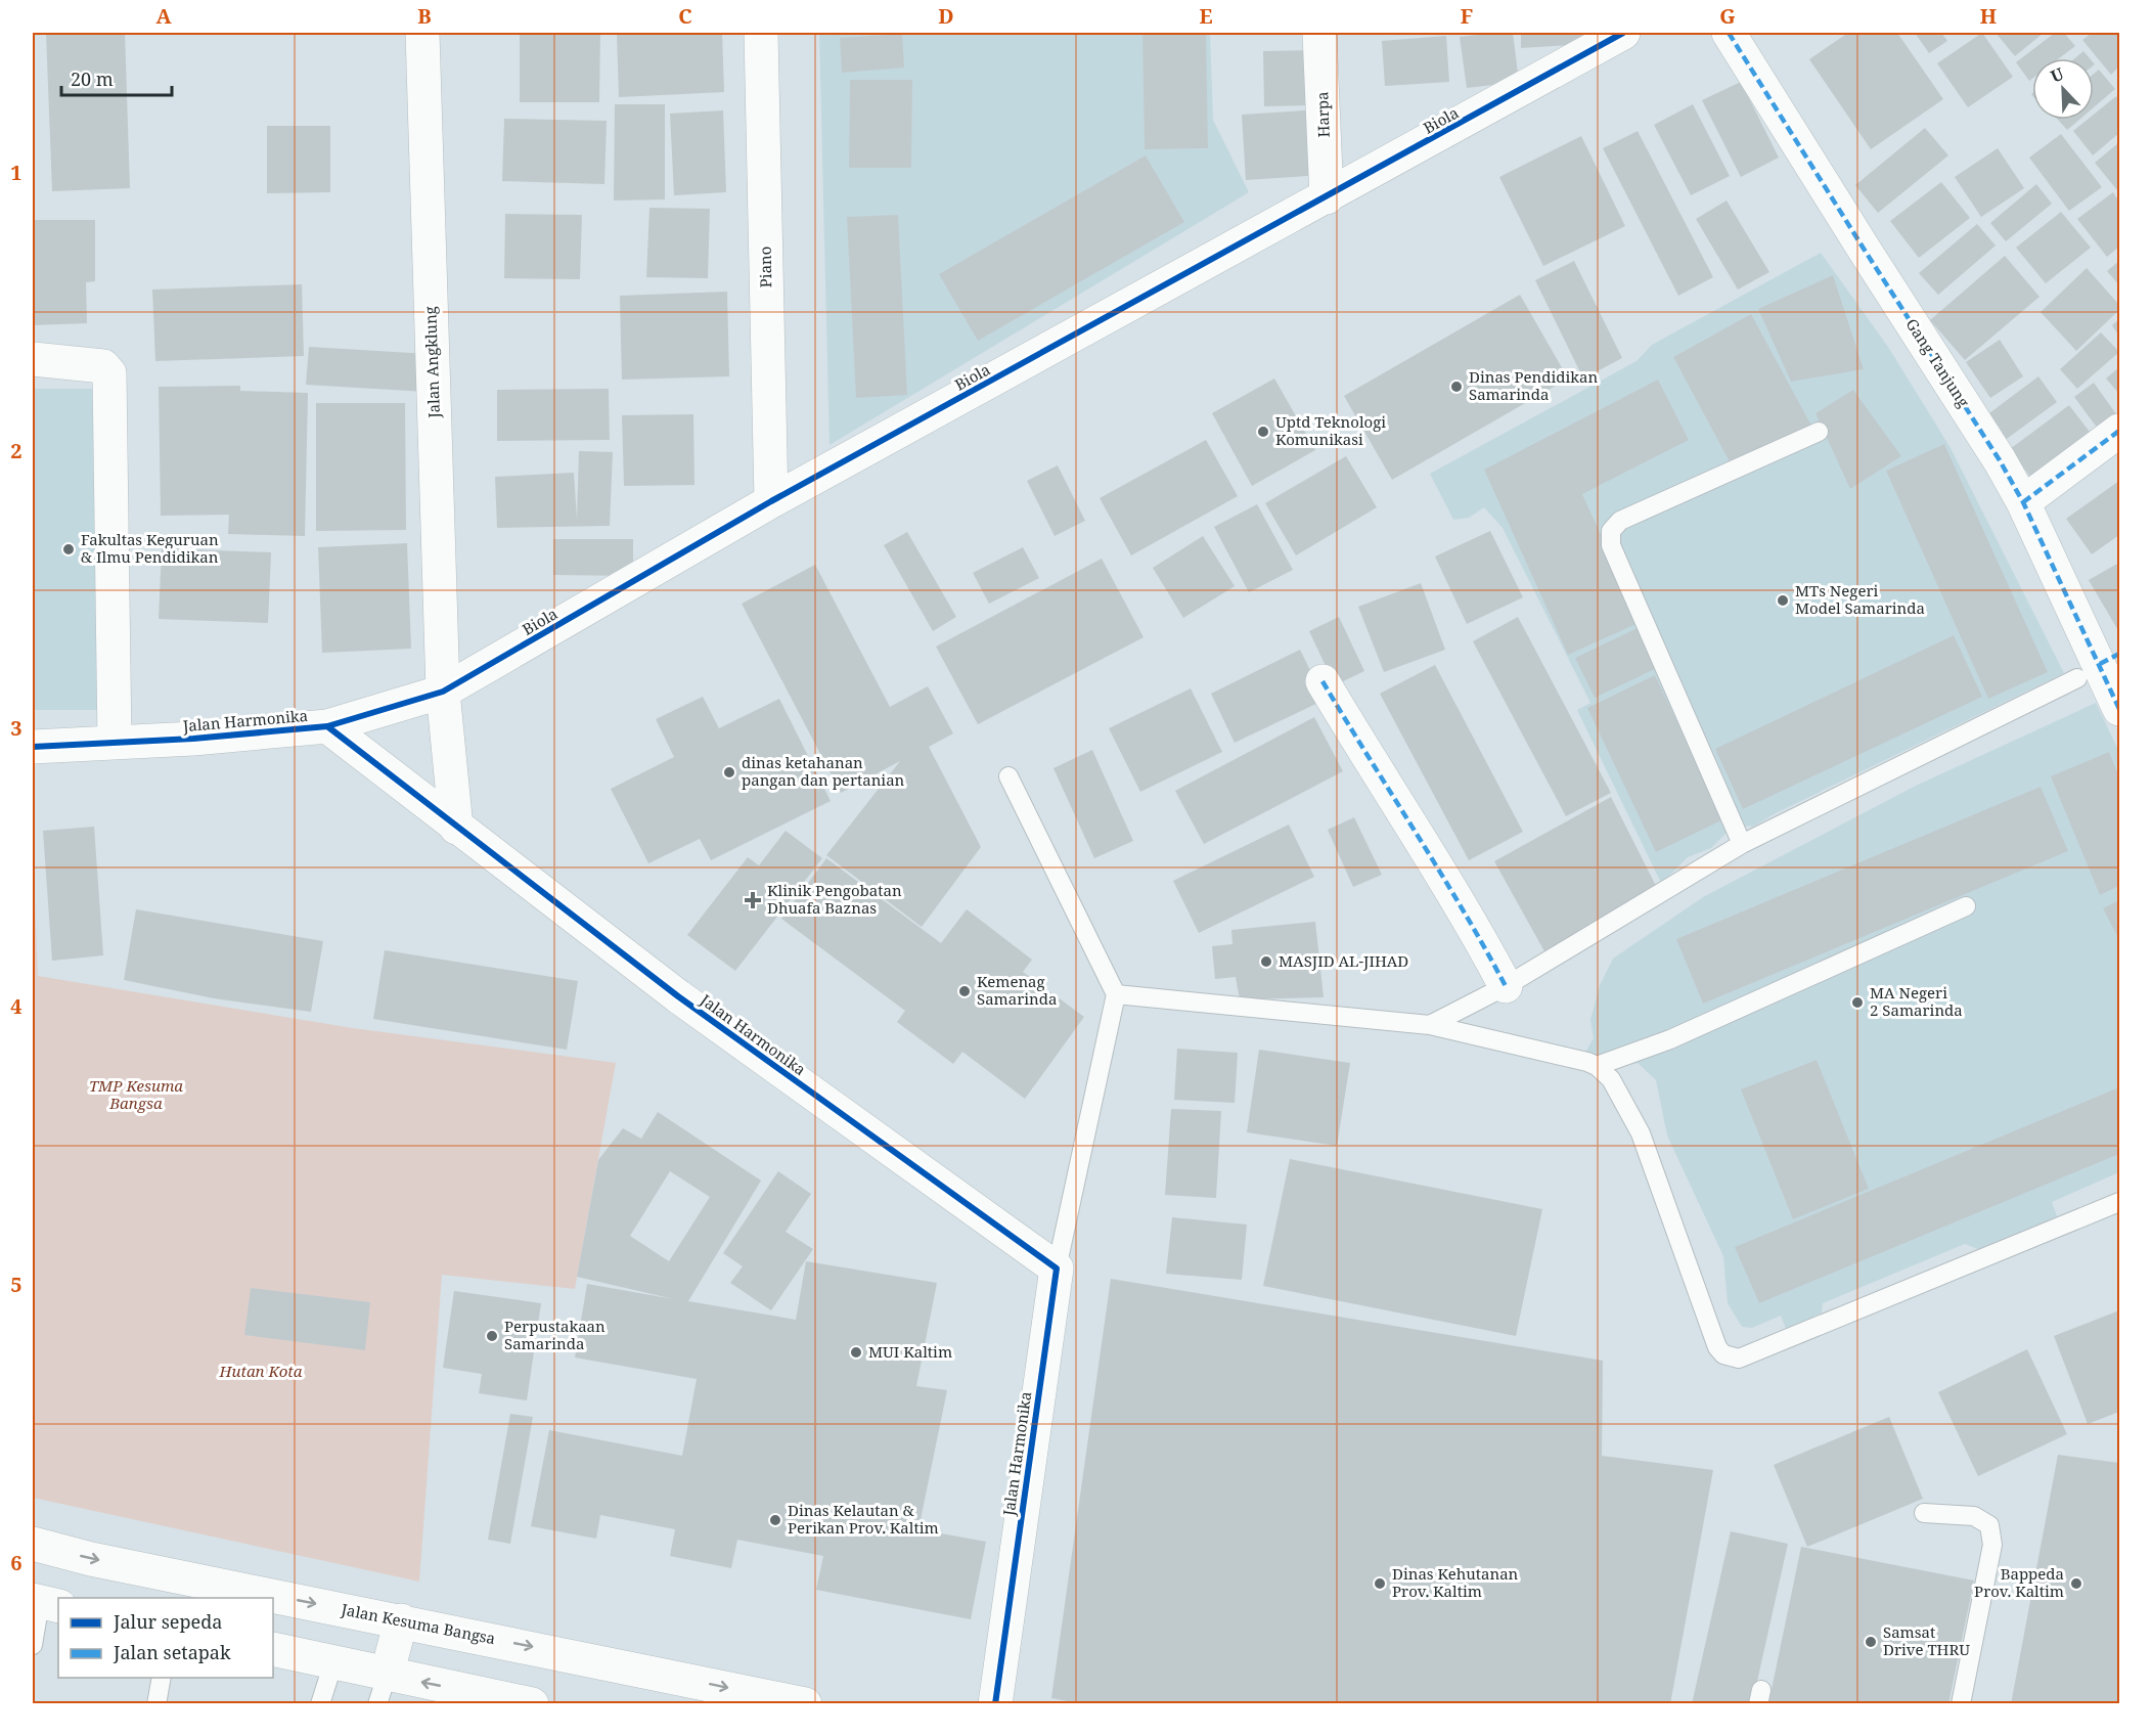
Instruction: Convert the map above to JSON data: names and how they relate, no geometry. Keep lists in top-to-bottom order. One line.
{"streets":{"street":["Harpa","Biola","Piano","Jalan Angklung","Gang Tanjung","Jalan Harmonika","Jalan Kesuma Bangsa"]},"crossings":[["Harpa","Biola"],["Biola","Piano"],["Biola","Jalan Angklung"],["Biola","Jalan Harmonika"],["Jalan Angklung","Jalan Harmonika"]],"one_way":["Jalan Kesuma Bangsa"],"parks":["TMP Kesuma Bangsa","Hutan Kota"],"places":{"other":["Dinas Pendidikan Samarinda","Uptd Teknologi Komunikasi","Fakultas Keguruan & Ilmu Pendidikan","MTs Negeri Model Samarinda","dinas ketahanan pangan dan pertanian","MASJID AL-JIHAD","Kemenag Samarinda","MA Negeri 2 Samarinda","Perpustakaan Samarinda","MUI Kaltim","Dinas Kelautan & Perikan Prov. Kaltim","Dinas Kehutanan Prov. Kaltim","Bappeda Prov. Kaltim","Samsat Drive THRU"],"health":["Klinik Pengobatan Dhuafa Baznas"]},"legend":["Jalur sepeda","Jalan setapak"],"scale_bar":"20 m","north":"top left","grid":{"columns":["A","B","C","D","E","F","G","H"],"rows":["1","2","3","4","5","6"]}}
